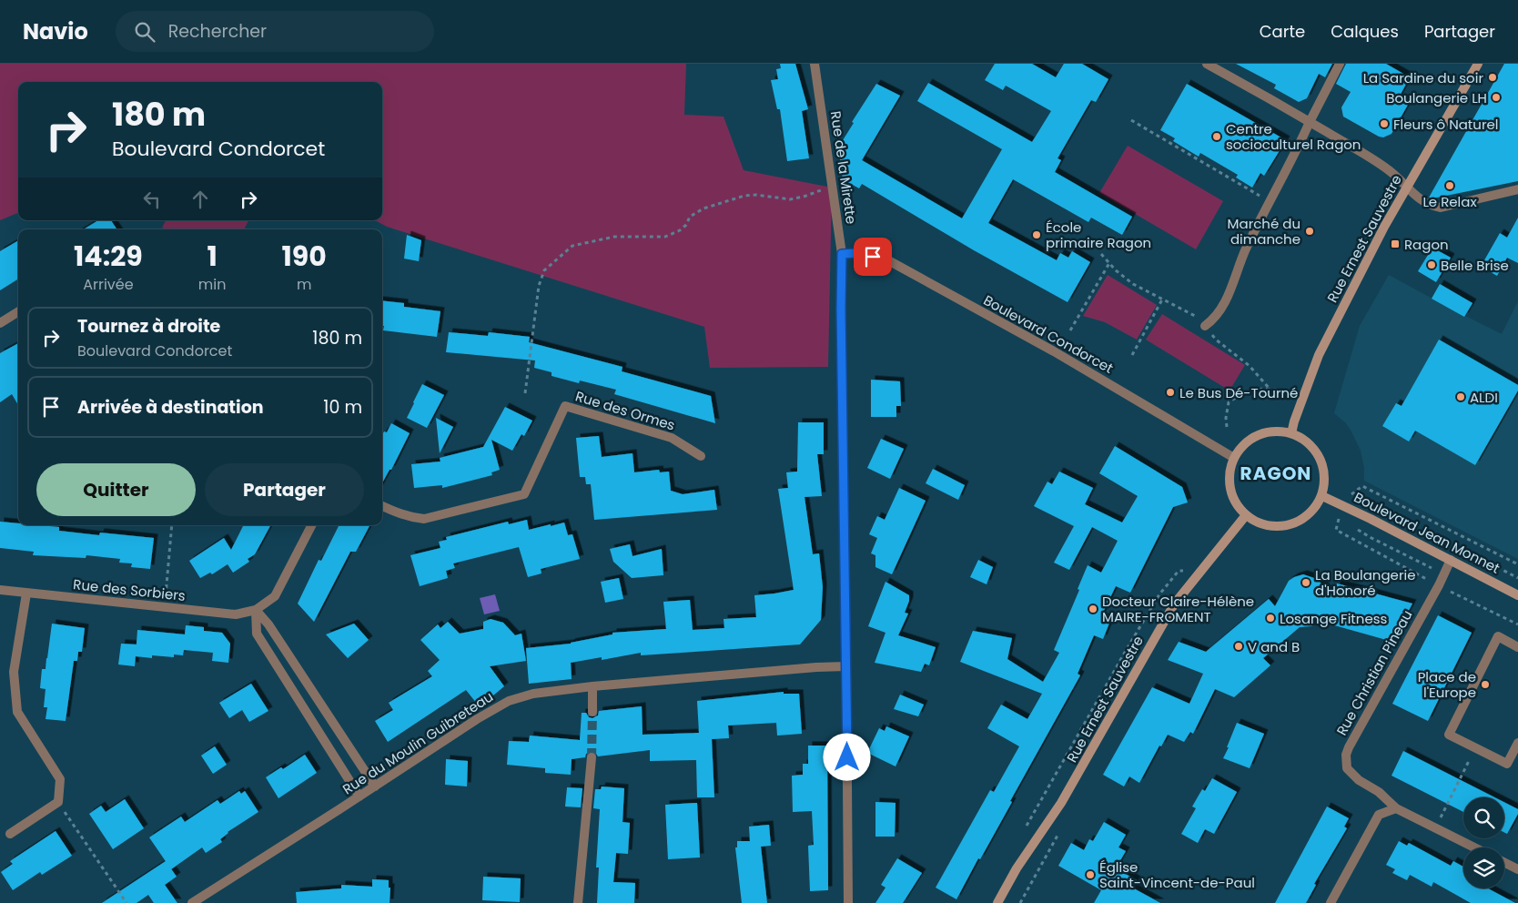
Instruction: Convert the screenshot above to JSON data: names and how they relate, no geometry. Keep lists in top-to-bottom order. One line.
{"streets":{"main road":["Rue Ernest Sauvestre","Boulevard Jean Monnet"],"street":["Rue de la Mirette","Boulevard Condorcet","Rue des Ormes","Rue des Sorbiers","Rue Christian Pineau","Rue du Moulin Guibreteau"]},"crossings":[["Rue de la Mirette","Boulevard Condorcet"],["Rue de la Mirette","Rue du Moulin Guibreteau"],["Rue Ernest Sauvestre","Boulevard Condorcet"],["Rue Ernest Sauvestre","Boulevard Jean Monnet"],["Boulevard Condorcet","Boulevard Jean Monnet"],["Boulevard Jean Monnet","Rue Christian Pineau"]],"districts":["RAGON"],"places":{"other":["La Sardine du soir","Boulangerie LH","Fleurs ô Naturel","Centre socioculturel Ragon","Le Relax","Marché du dimanche","École primaire Ragon","Belle Brise","Le Bus Dé-Tourné","ALDI","La Boulangerie d'Honoré","Docteur Claire-Hélène MAIRE-FROMENT","Losange Fitness","V and B","Place de l'Europe","Église Saint-Vincent-de-Paul"],"transit":["Ragon"]},"page":{"header":"Navio","search":"Rechercher","nav":["Carte","Calques","Partager"],"turn":["180 m","Boulevard Condorcet"],"eta":["14:29","Arrivée","1","min","190","m"],"list":[{"name":"Tournez à droite","note":"Boulevard Condorcet","value":"180 m"},{"name":"Arrivée à destination","value":"10 m"}],"buttons":["Quitter","Partager"]}}
